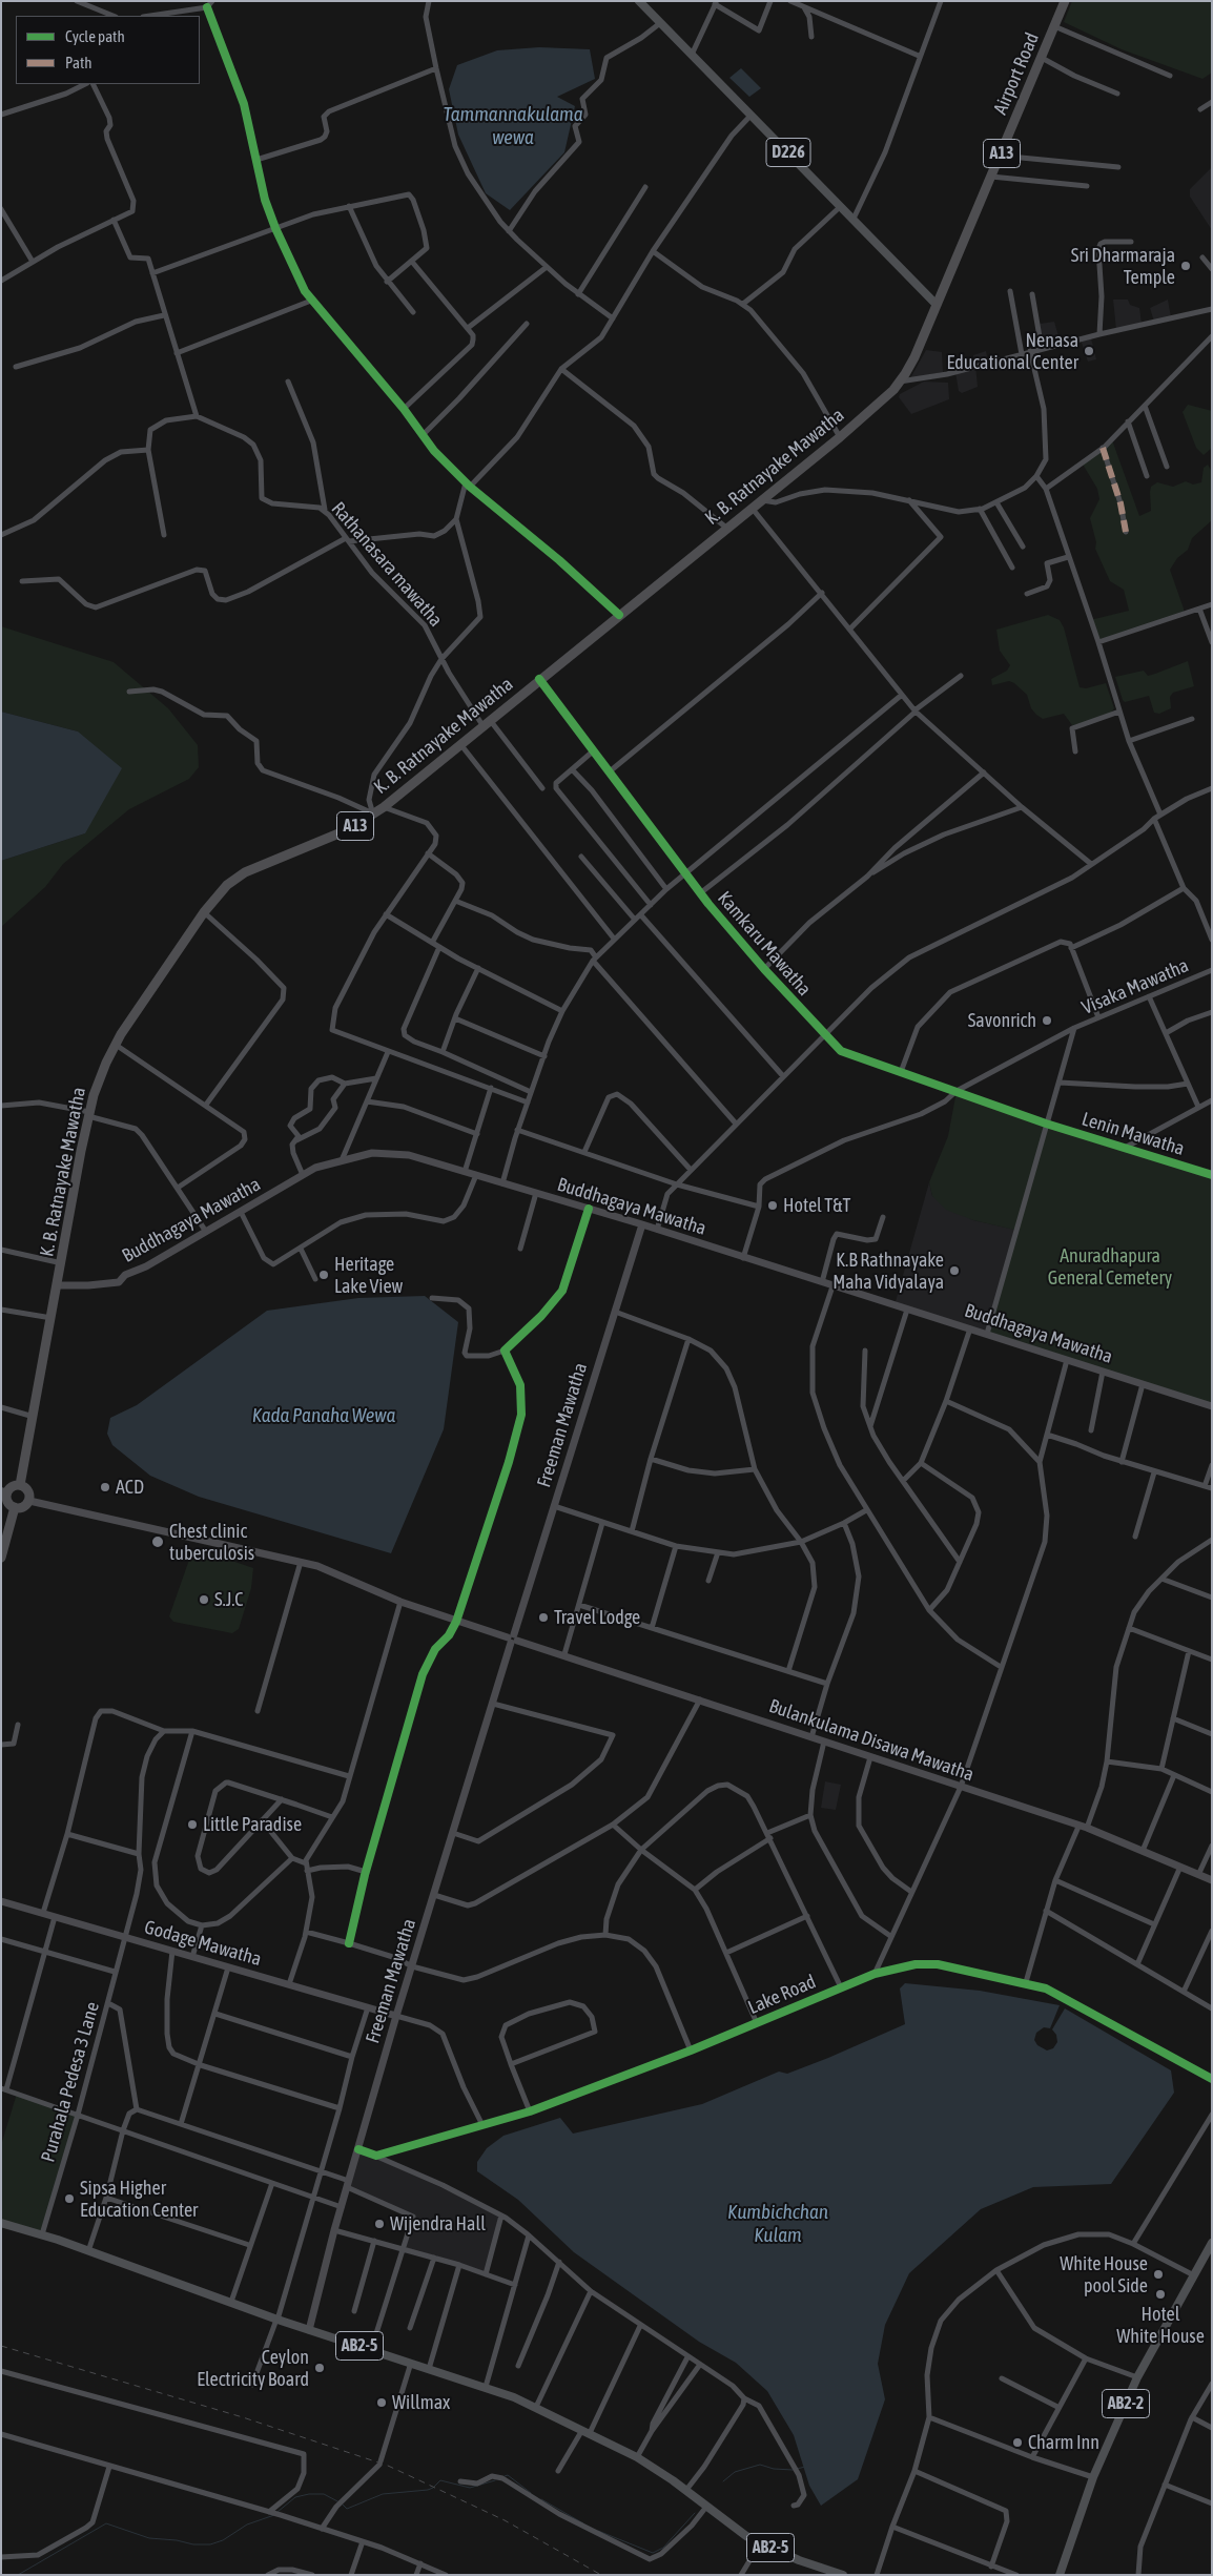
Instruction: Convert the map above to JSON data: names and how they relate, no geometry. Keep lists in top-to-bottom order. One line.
{"streets":{"highway":["Airport Road","A13","K. B. Ratnayake Mawatha"],"main road":["D226","Buddhagaya Mawatha","Freeman Mawatha","Bulankulama Disawa Mawatha","Godage Mawatha","AB2-5","AB2-2"],"street":["Rathanasara mawatha","Kamkaru Mawatha","Visaka Mawatha","Lenin Mawatha","Lake Road","Purahala Pedesa 3 Lane"]},"crossings":[["Airport Road","D226"],["Airport Road","K. B. Ratnayake Mawatha"],["D226","K. B. Ratnayake Mawatha"],["K. B. Ratnayake Mawatha","Rathanasara mawatha"],["K. B. Ratnayake Mawatha","Kamkaru Mawatha"],["K. B. Ratnayake Mawatha","Buddhagaya Mawatha"],["K. B. Ratnayake Mawatha","Bulankulama Disawa Mawatha"],["Kamkaru Mawatha","Visaka Mawatha"],["Kamkaru Mawatha","Lenin Mawatha"],["Visaka Mawatha","Lenin Mawatha"],["Visaka Mawatha","Buddhagaya Mawatha"],["Buddhagaya Mawatha","Freeman Mawatha"],["Freeman Mawatha","Bulankulama Disawa Mawatha"],["Freeman Mawatha","Godage Mawatha"],["Freeman Mawatha","AB2-5"],["Godage Mawatha","Purahala Pedesa 3 Lane"],["Purahala Pedesa 3 Lane","AB2-5"]],"water":["Tammannakulama wewa","Kada Panaha Wewa","Kumbichchan Kulam"],"parks":["Anuradhapura General Cemetery"],"places":["Sri Dharmaraja Temple","Nenasa Educational Center","Savonrich","Hotel T&T","K.B Rathnayake Maha Vidyalaya","Heritage Lake View","ACD","Chest clinic tuberculosis","S.J.C","Travel Lodge","Little Paradise","Sipsa Higher Education Center","Wijendra Hall","White House pool Side","Hotel White House","Ceylon Electricity Board","Willmax","Charm Inn"],"legend":["Cycle path","Path"]}
